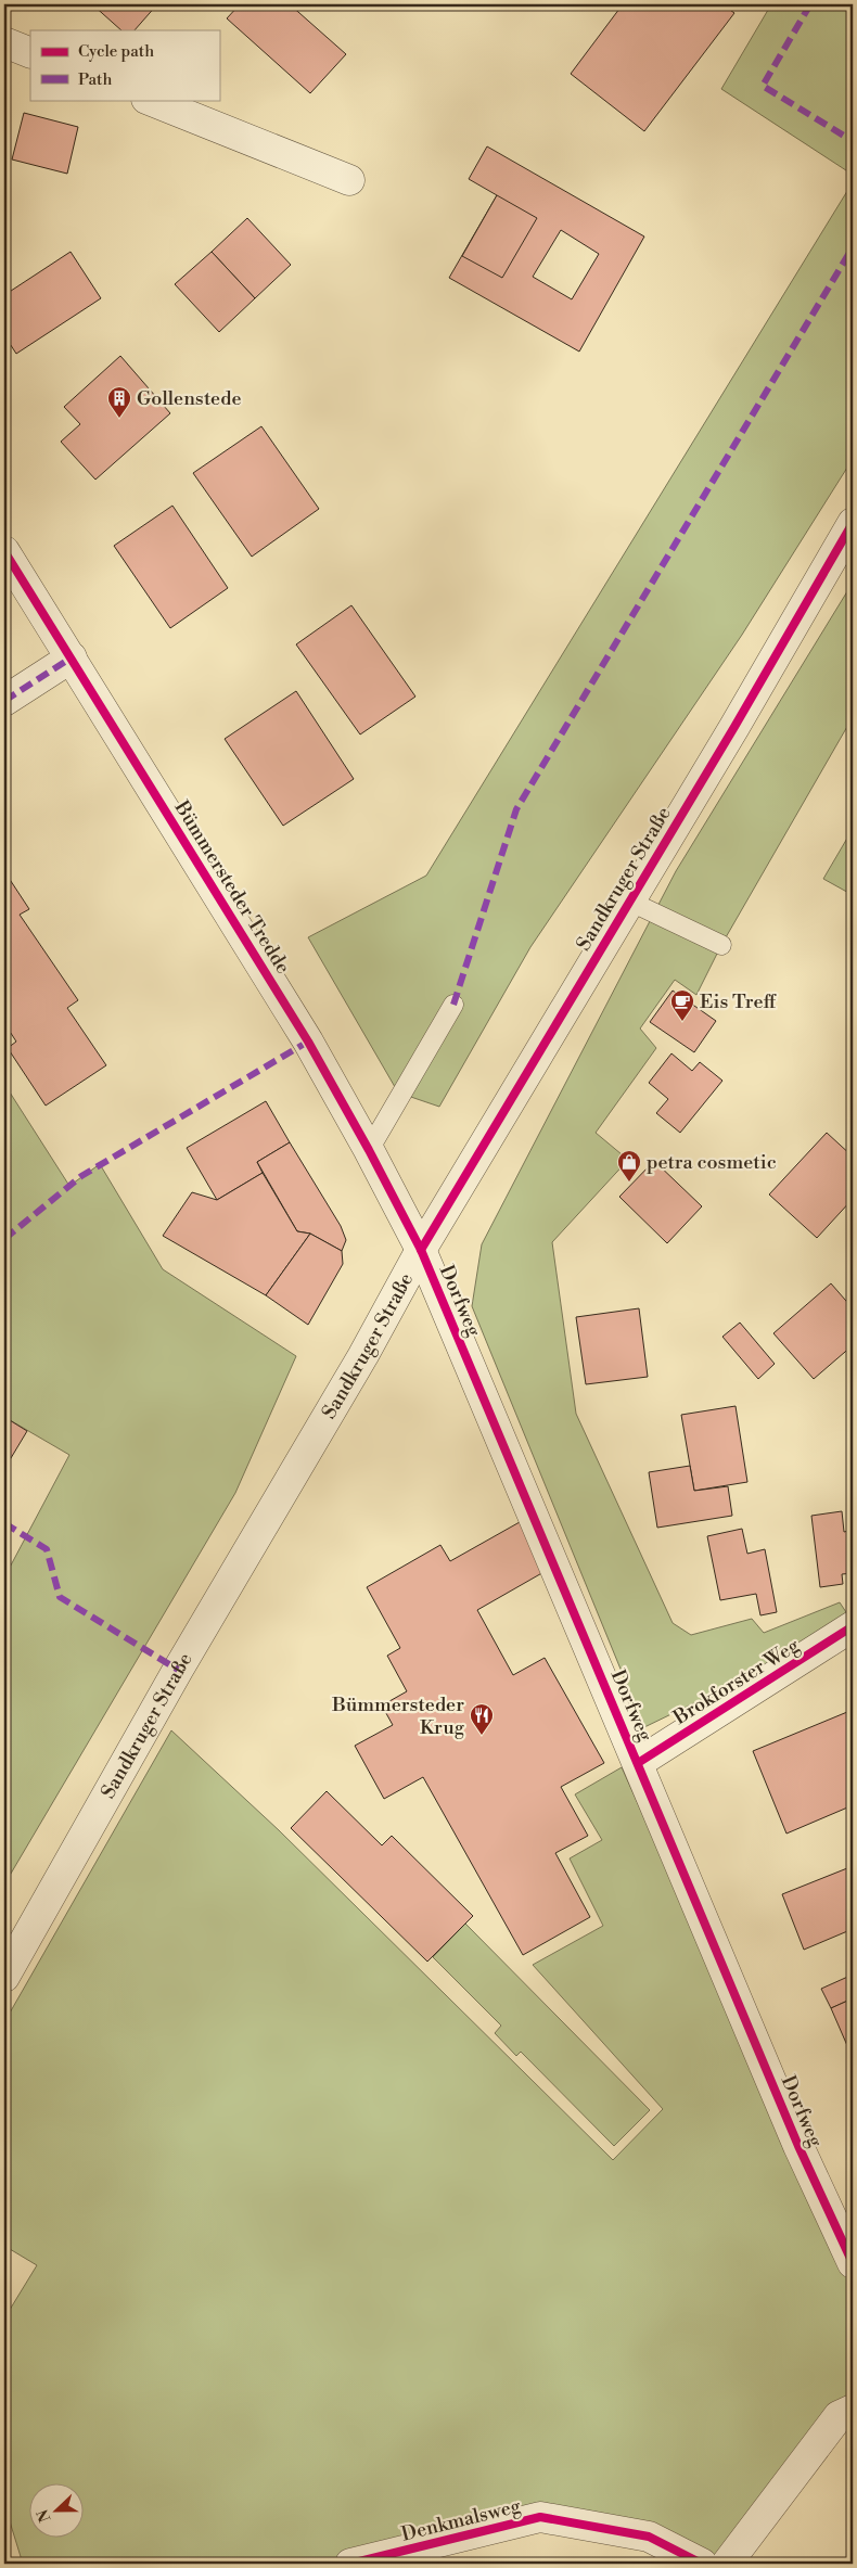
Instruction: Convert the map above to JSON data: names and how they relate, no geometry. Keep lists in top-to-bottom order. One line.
{"streets":{"street":["Sandkruger Straße","Bümmersteder Tredde","Dorfweg","Brokforster Weg","Denkmalsweg"]},"crossings":[["Sandkruger Straße","Bümmersteder Tredde"],["Sandkruger Straße","Dorfweg"],["Bümmersteder Tredde","Dorfweg"],["Dorfweg","Brokforster Weg"]],"places":{"building":["Gollenstede"],"cafe":["Eis Treff"],"shop":["petra cosmetic"],"restaurant":["Bümmersteder Krug"]},"legend":["Cycle path","Path"],"north":"left"}
